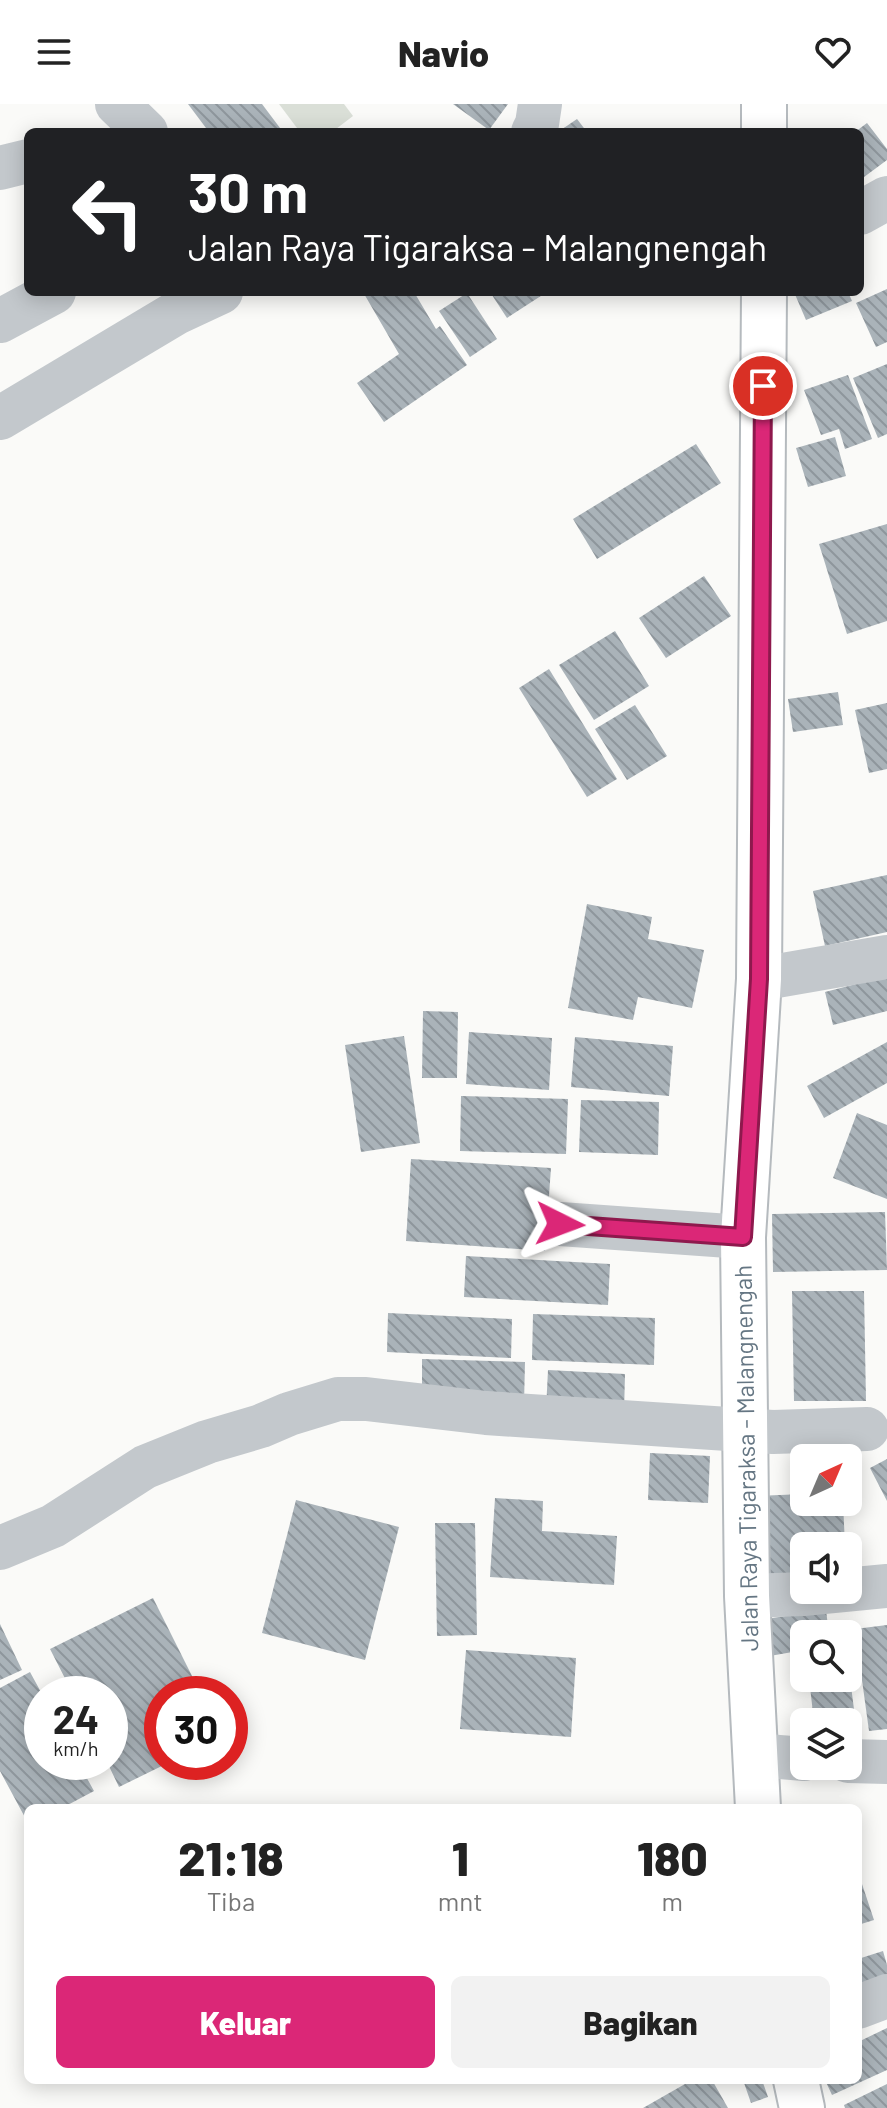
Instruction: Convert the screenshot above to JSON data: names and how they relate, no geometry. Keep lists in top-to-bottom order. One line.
{"streets":{"main road":["Jalan Raya Tigaraksa - Malangnengah"]},"north":"top right","page":{"header":"Navio","turn":["30 m","Jalan Raya Tigaraksa - Malangnengah"],"speed":"24 km/h","limit":"30","eta":["21:18","Tiba","1","mnt","180","m"],"buttons":["Keluar","Bagikan"]}}
